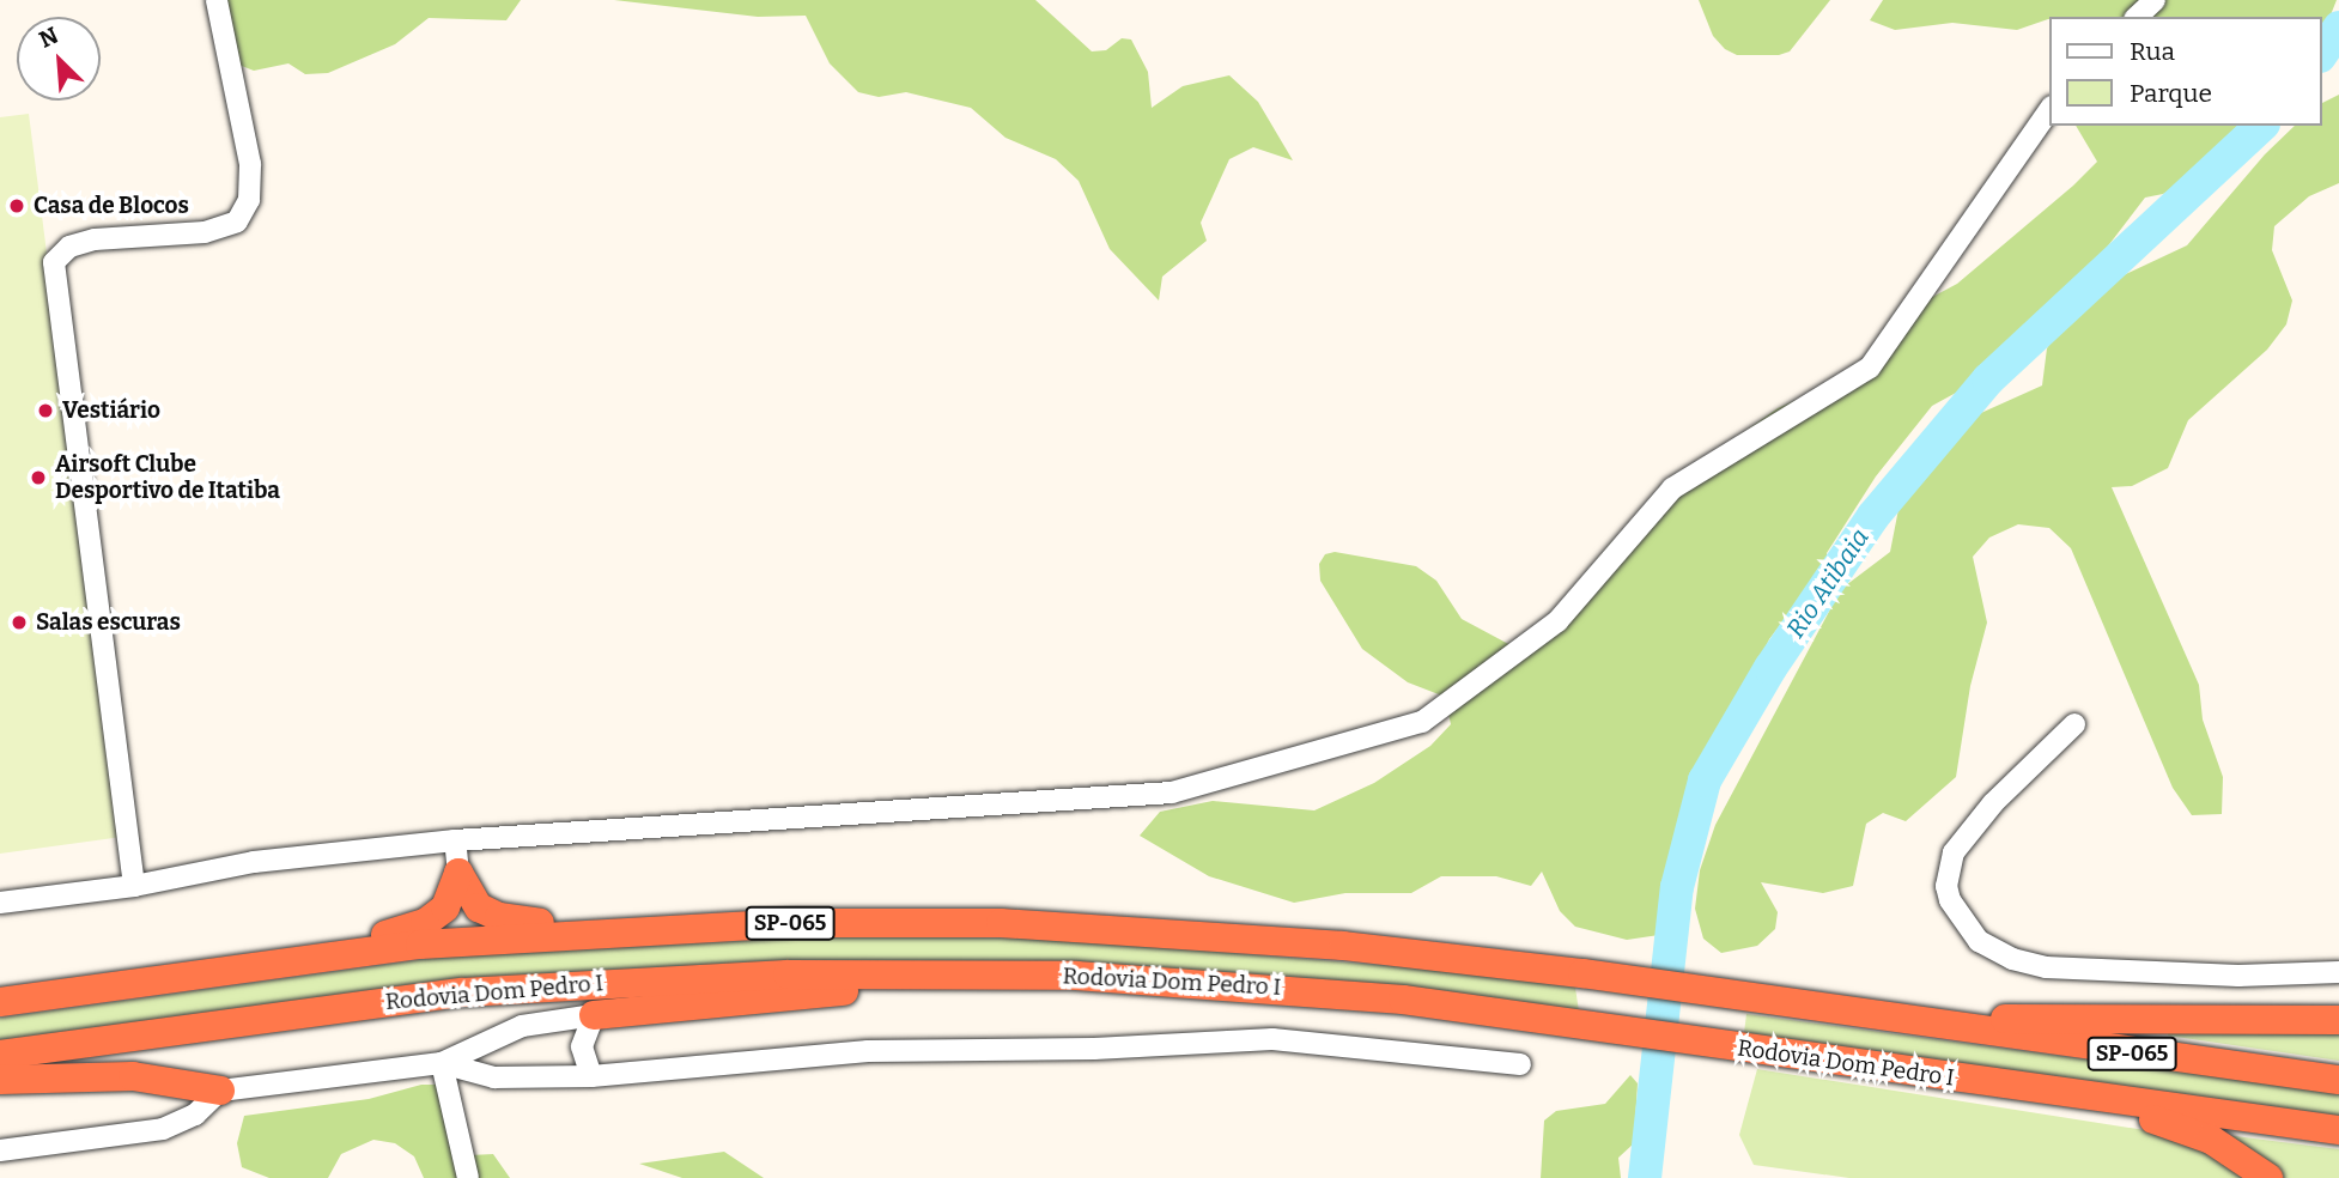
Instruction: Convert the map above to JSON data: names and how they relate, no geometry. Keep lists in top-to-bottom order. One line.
{"streets":{"highway":["SP-065","Rodovia Dom Pedro I"]},"water":["Rio Atibaia"],"places":["Casa de Blocos","Vestiário","Airsoft Clube Desportivo de Itatiba","Salas escuras"],"legend":["Rua","Parque"],"north":"top left"}
